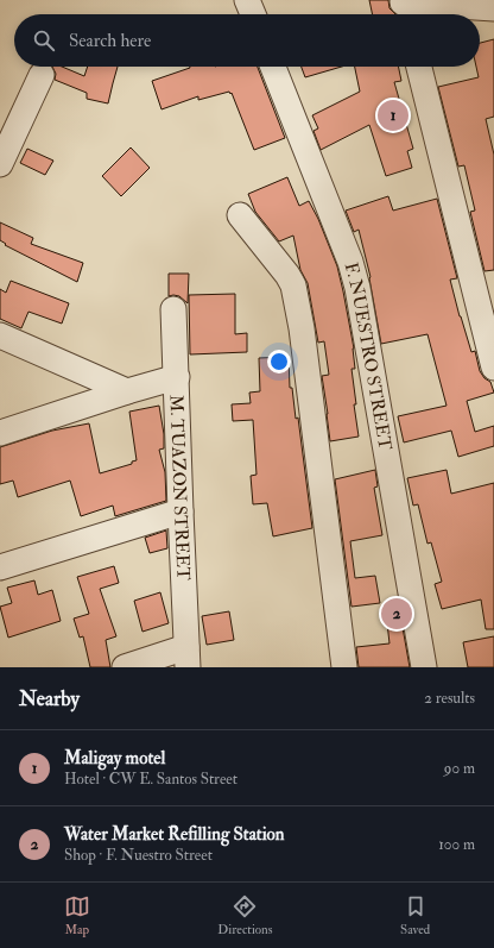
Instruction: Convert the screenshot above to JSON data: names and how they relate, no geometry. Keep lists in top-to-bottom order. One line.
{"streets":{"street":["F. NUESTRO STREET","M. TUAZON STREET"]},"page":{"search":"Search here","pins":["1","2"],"heading":["Nearby","2 results"],"list":[{"mark":"1","name":"Maligay motel","note":"Hotel · CW E. Santos Street","value":"90 m"},{"mark":"2","name":"Water Market Refilling Station","note":"Shop · F. Nuestro Street","value":"100 m"}],"nav":["Map","Directions","Saved"]}}
